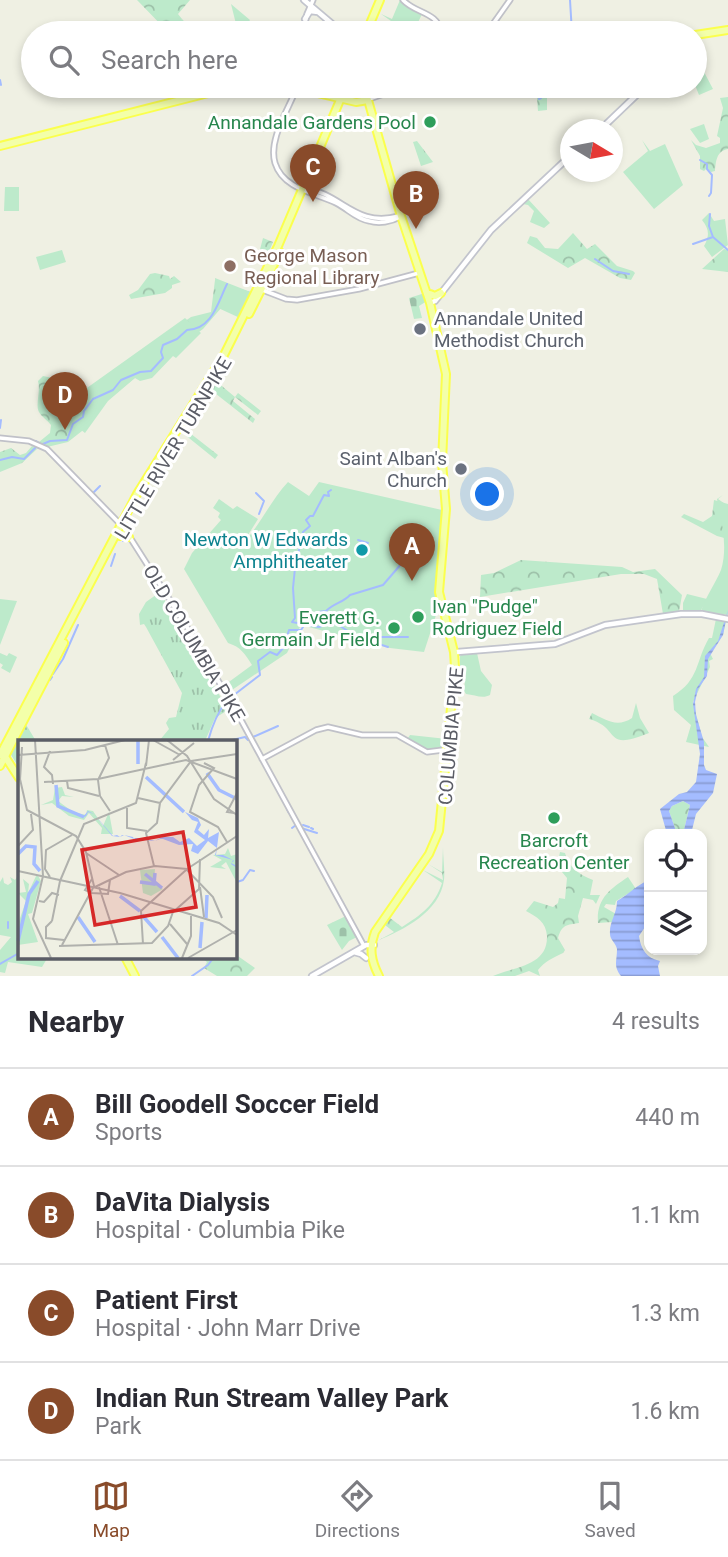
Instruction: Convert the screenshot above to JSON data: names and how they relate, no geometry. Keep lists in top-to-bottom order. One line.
{"streets":{"main road":["LITTLE RIVER TURNPIKE","COLUMBIA PIKE"],"street":["OLD COLUMBIA PIKE"]},"crossings":[["LITTLE RIVER TURNPIKE","OLD COLUMBIA PIKE"],["OLD COLUMBIA PIKE","COLUMBIA PIKE"]],"places":["Annandale Gardens Pool","George Mason Regional Library","Annandale United Methodist Church","Saint Alban's Church","Newton W Edwards Amphitheater","Ivan \"Pudge\" Rodriguez Field","Everett G. Germain Jr Field","Barcroft Recreation Center"],"north":"right","page":{"search":"Search here","pins":["C","B","D","A"],"heading":["Nearby","4 results"],"list":[{"mark":"A","name":"Bill Goodell Soccer Field","note":"Sports","value":"440 m"},{"mark":"B","name":"DaVita Dialysis","note":"Hospital · Columbia Pike","value":"1.1 km"},{"mark":"C","name":"Patient First","note":"Hospital · John Marr Drive","value":"1.3 km"},{"mark":"D","name":"Indian Run Stream Valley Park","note":"Park","value":"1.6 km"}],"nav":["Map","Directions","Saved"]}}
